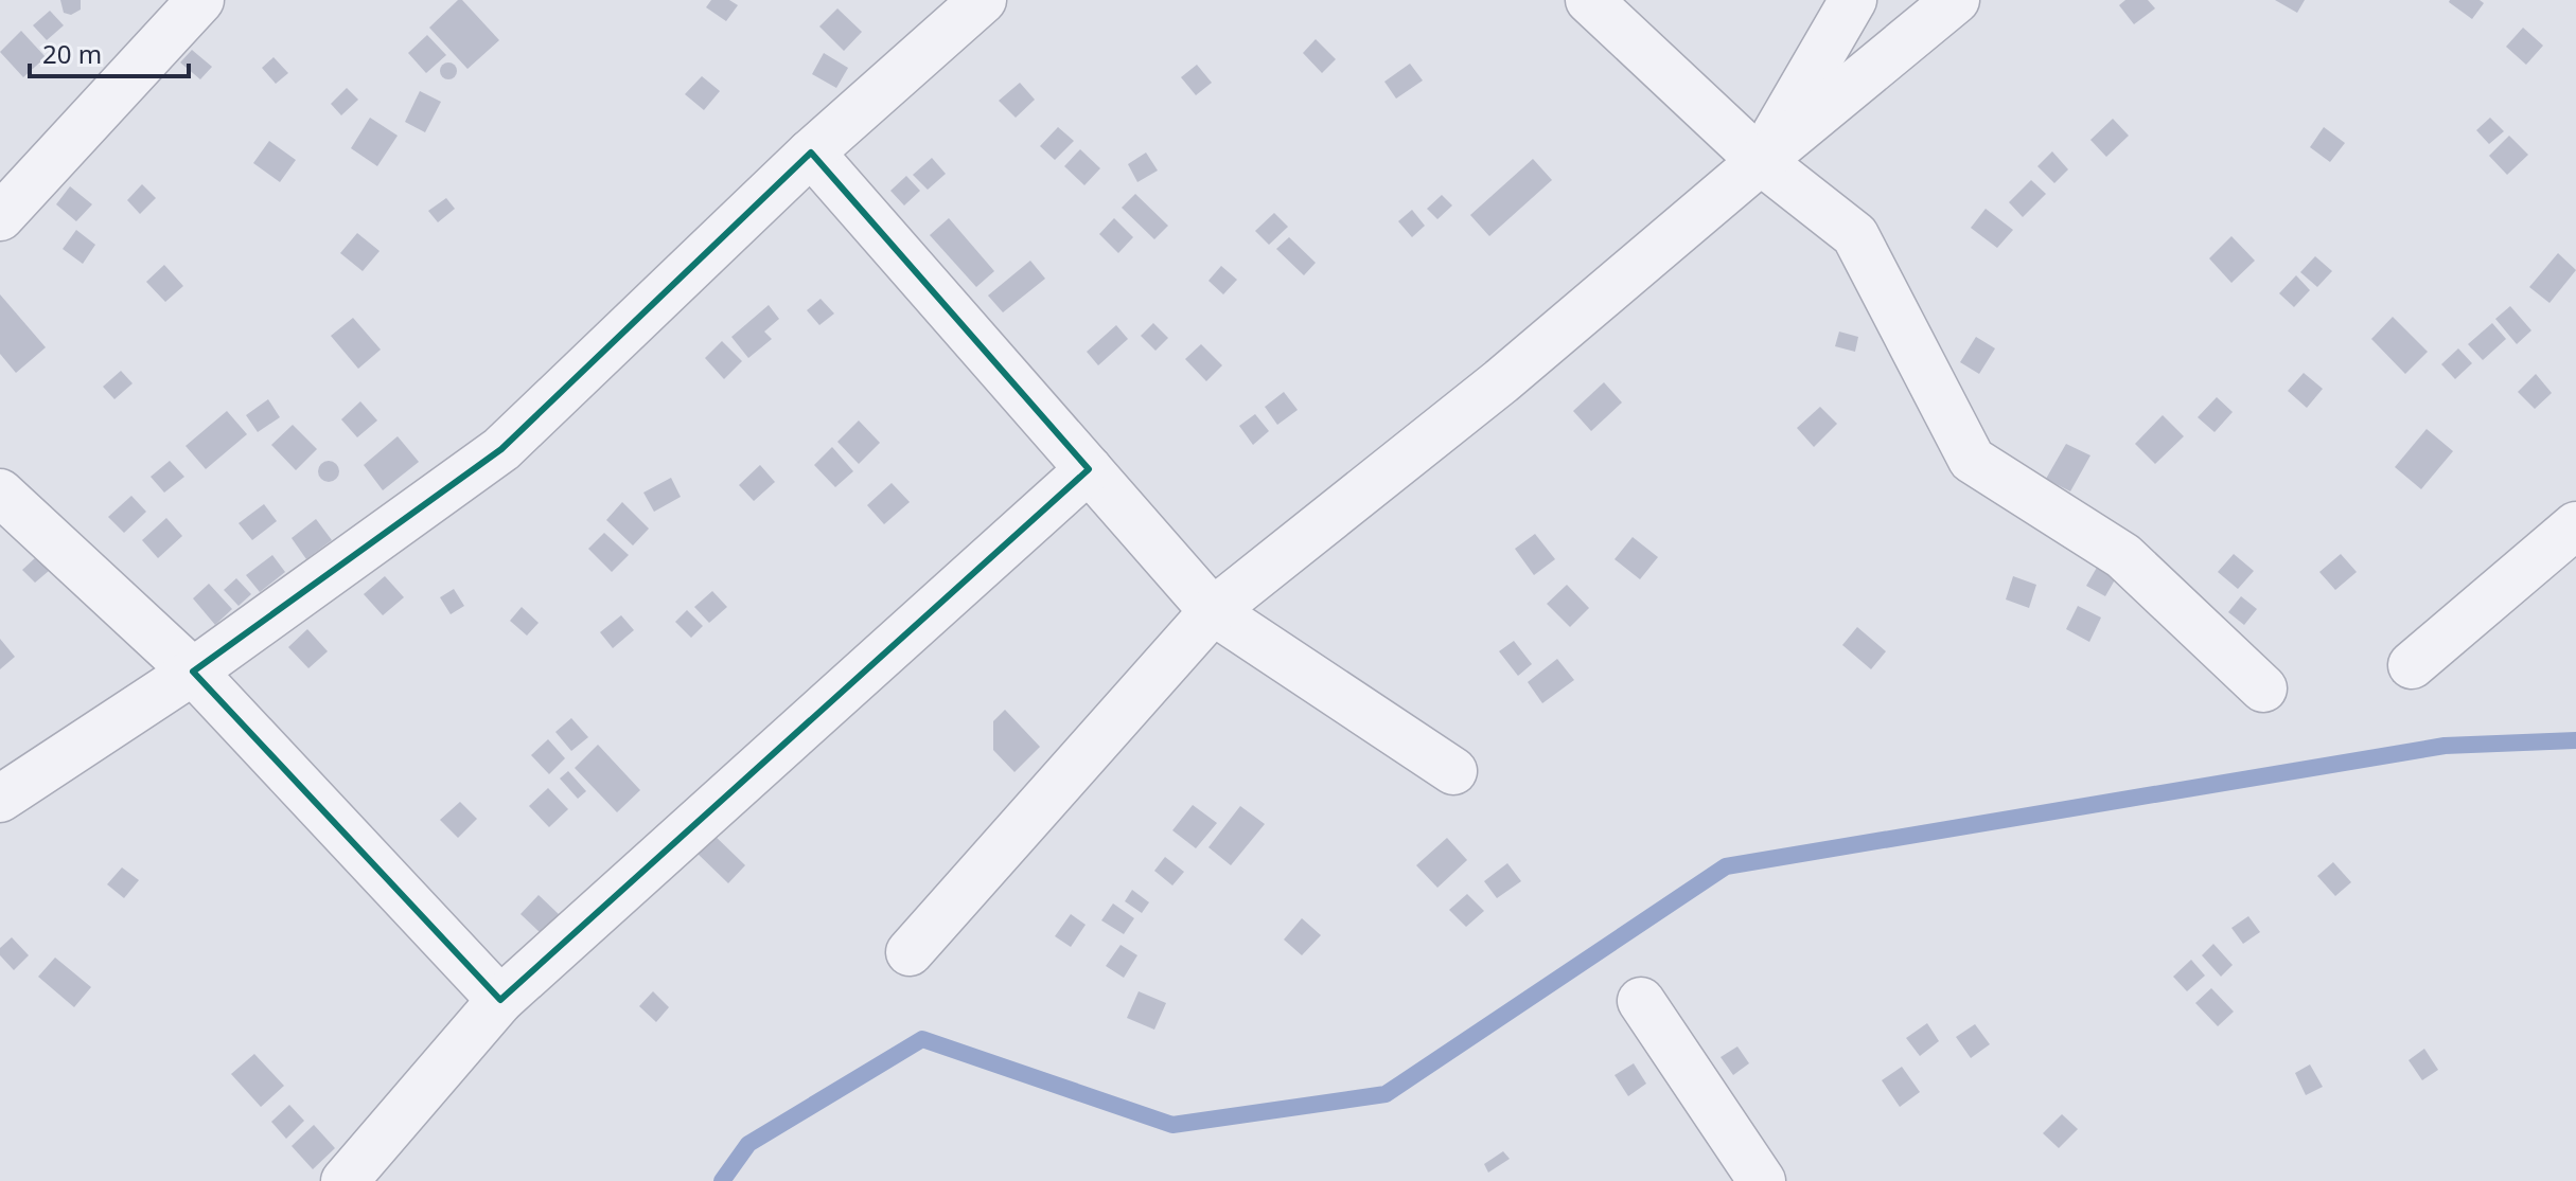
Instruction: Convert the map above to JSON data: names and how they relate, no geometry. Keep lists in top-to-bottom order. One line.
{"scale_bar":"20 m"}
